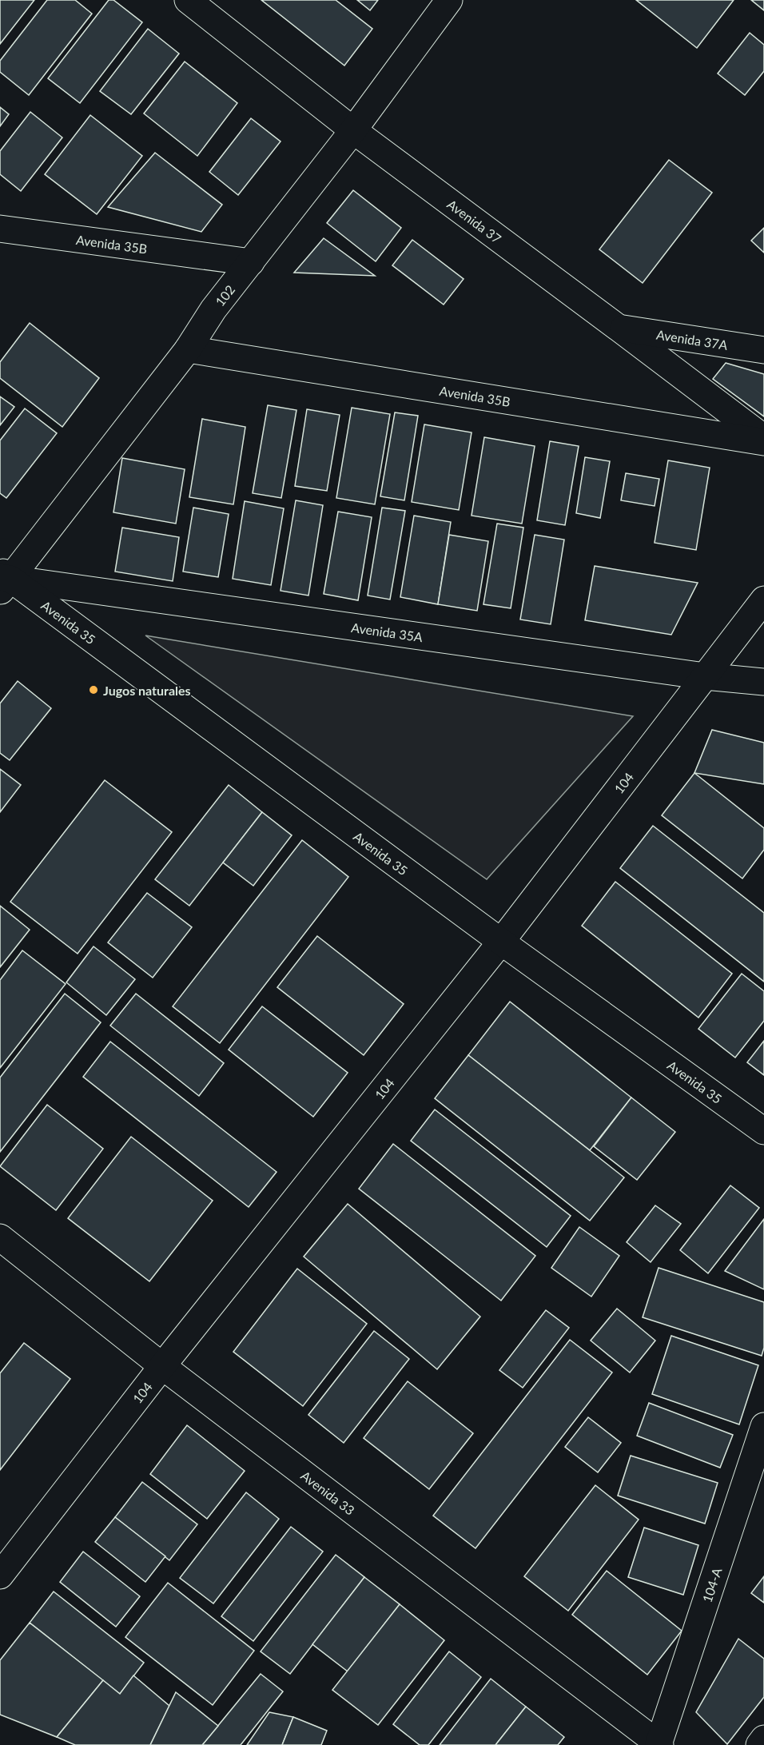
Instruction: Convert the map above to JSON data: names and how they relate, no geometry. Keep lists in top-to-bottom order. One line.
{"streets":{"street":["Avenida 37","Avenida 35B","102","Avenida 37A","Avenida 35","Avenida 35A","104","Avenida 33","104-A"]},"crossings":[["Avenida 37","102"],["Avenida 37","Avenida 37A"],["Avenida 35B","102"],["102","Avenida 35"],["102","Avenida 35A"],["Avenida 35","Avenida 35A"],["Avenida 35","104"],["Avenida 35A","104"],["104","Avenida 33"],["Avenida 33","104-A"]],"places":["Jugos naturales"]}
